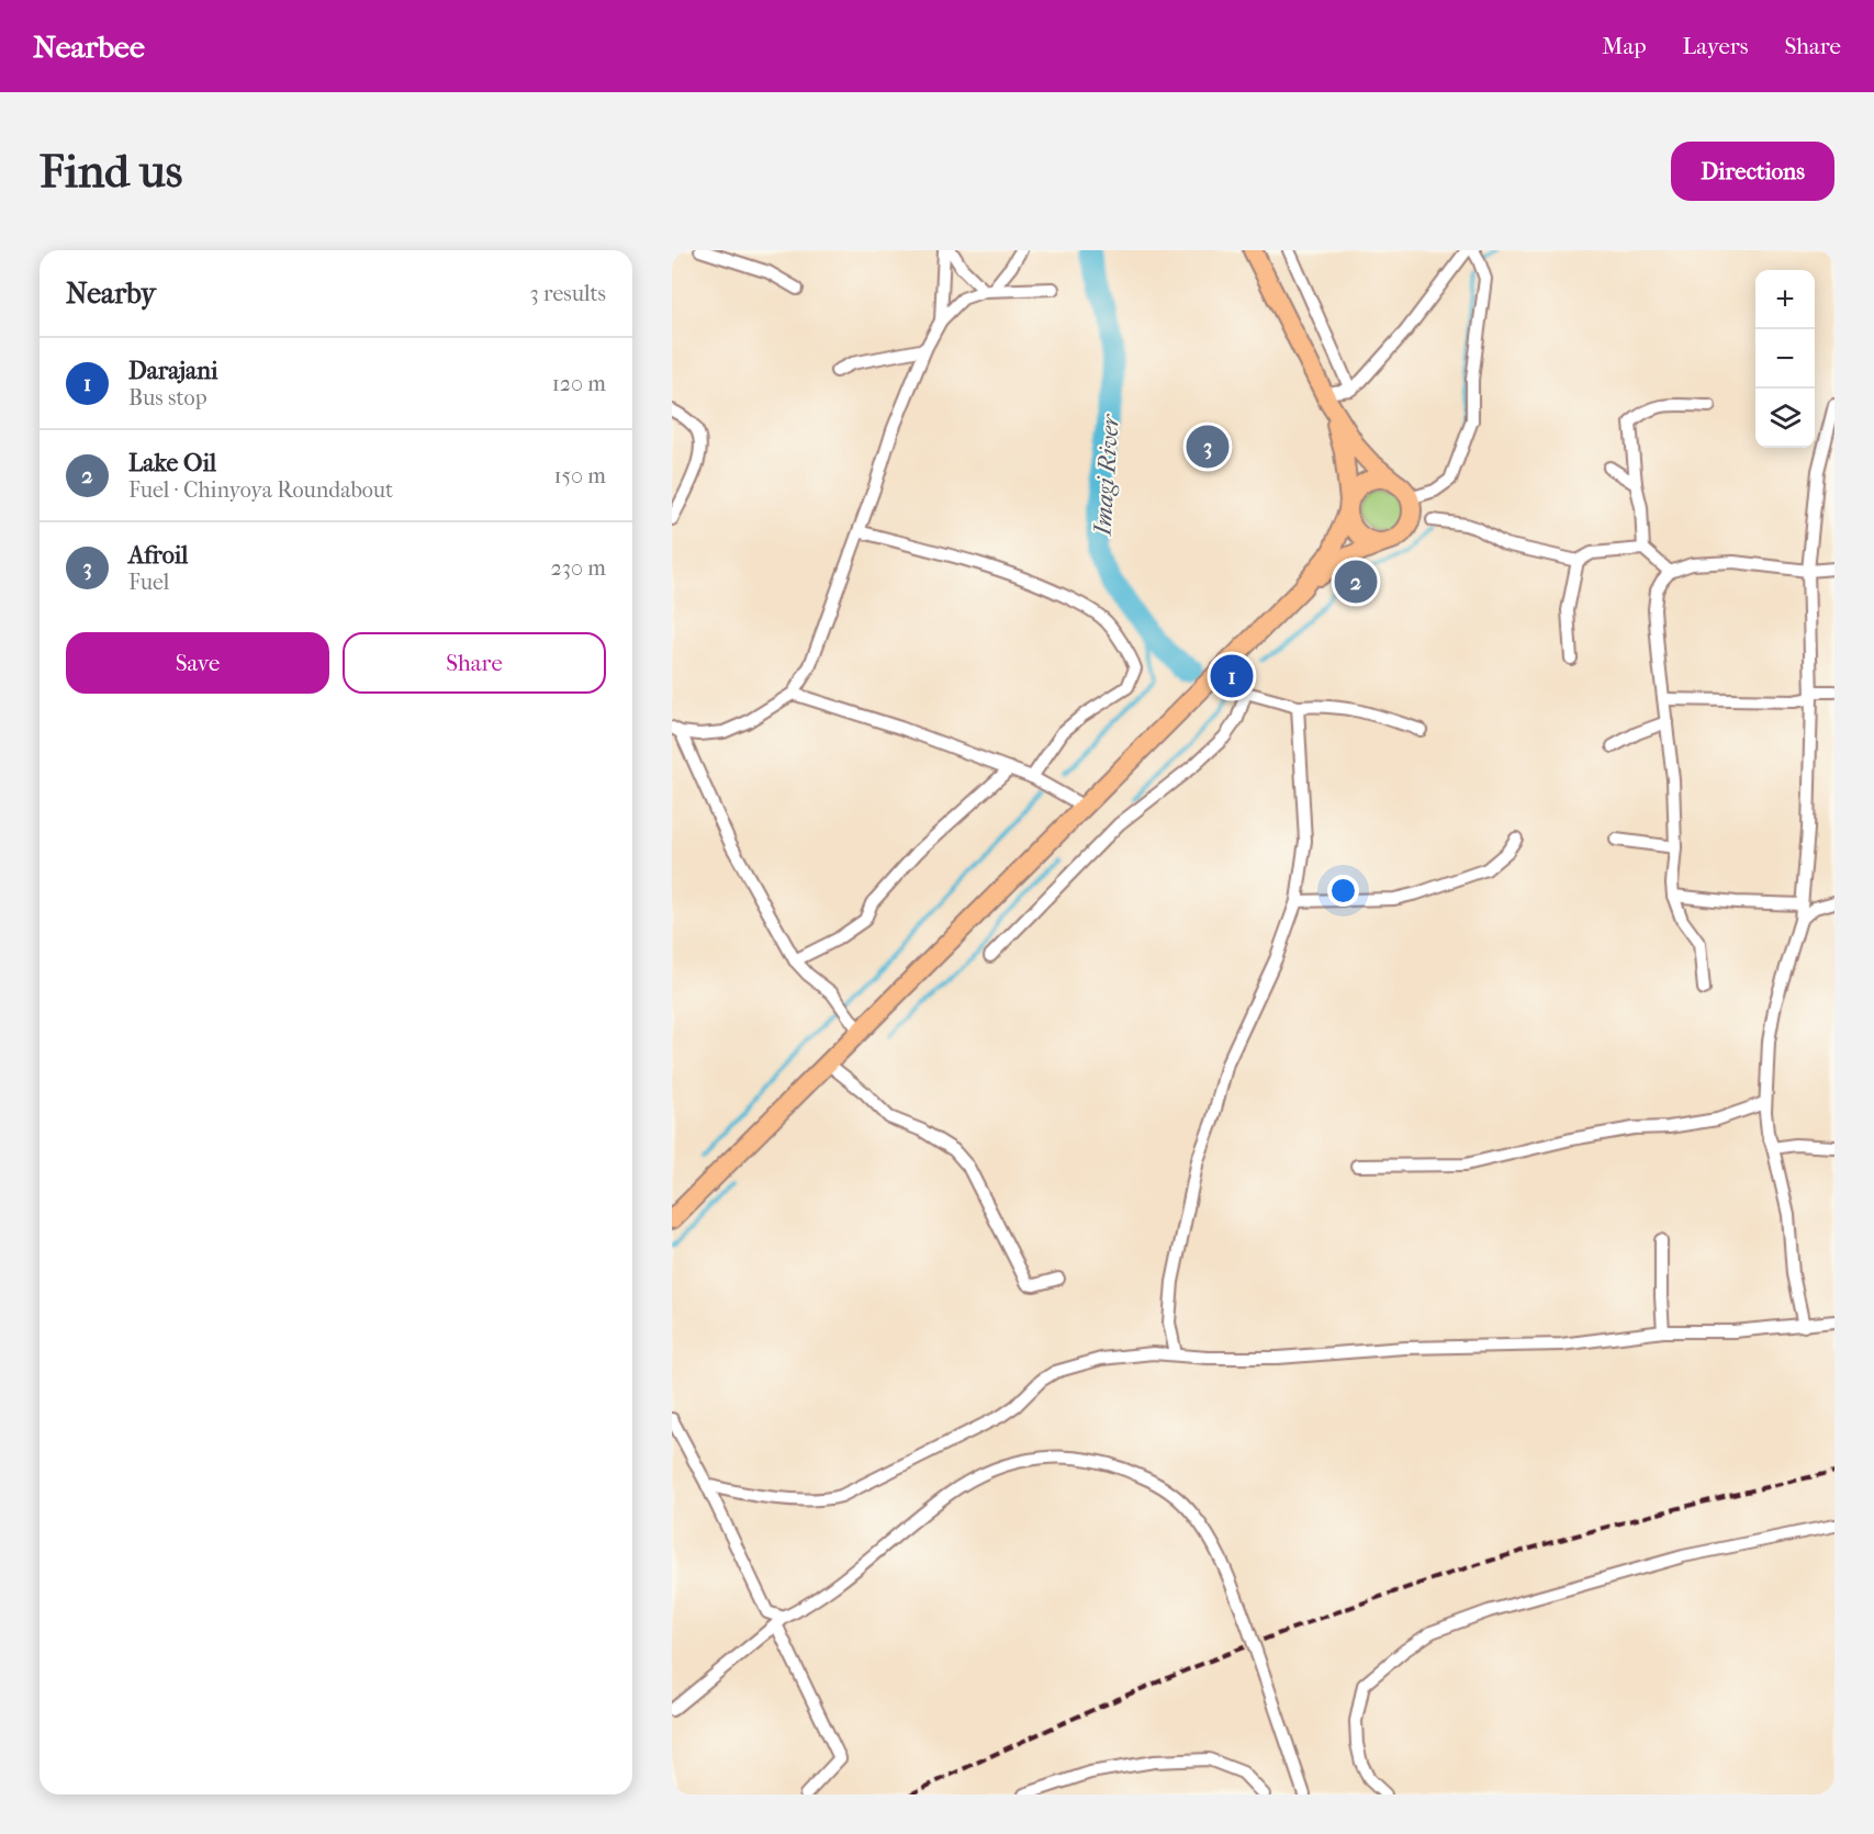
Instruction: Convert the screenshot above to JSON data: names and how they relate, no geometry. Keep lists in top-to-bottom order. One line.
{"water":["Imagi River"],"page":{"header":"Nearbee","nav":["Map","Layers","Share"],"buttons":["Directions",["Save","Share"]],"title":"Find us","heading":["Nearby","3 results"],"map_buttons":["+","−"],"list":[{"mark":"1","name":"Darajani","note":"Bus stop","value":"120 m"},{"mark":"2","name":"Lake Oil","note":"Fuel · Chinyoya Roundabout","value":"150 m"},{"mark":"3","name":"Afroil","note":"Fuel","value":"230 m"}],"pins":["3","2","1"]}}
